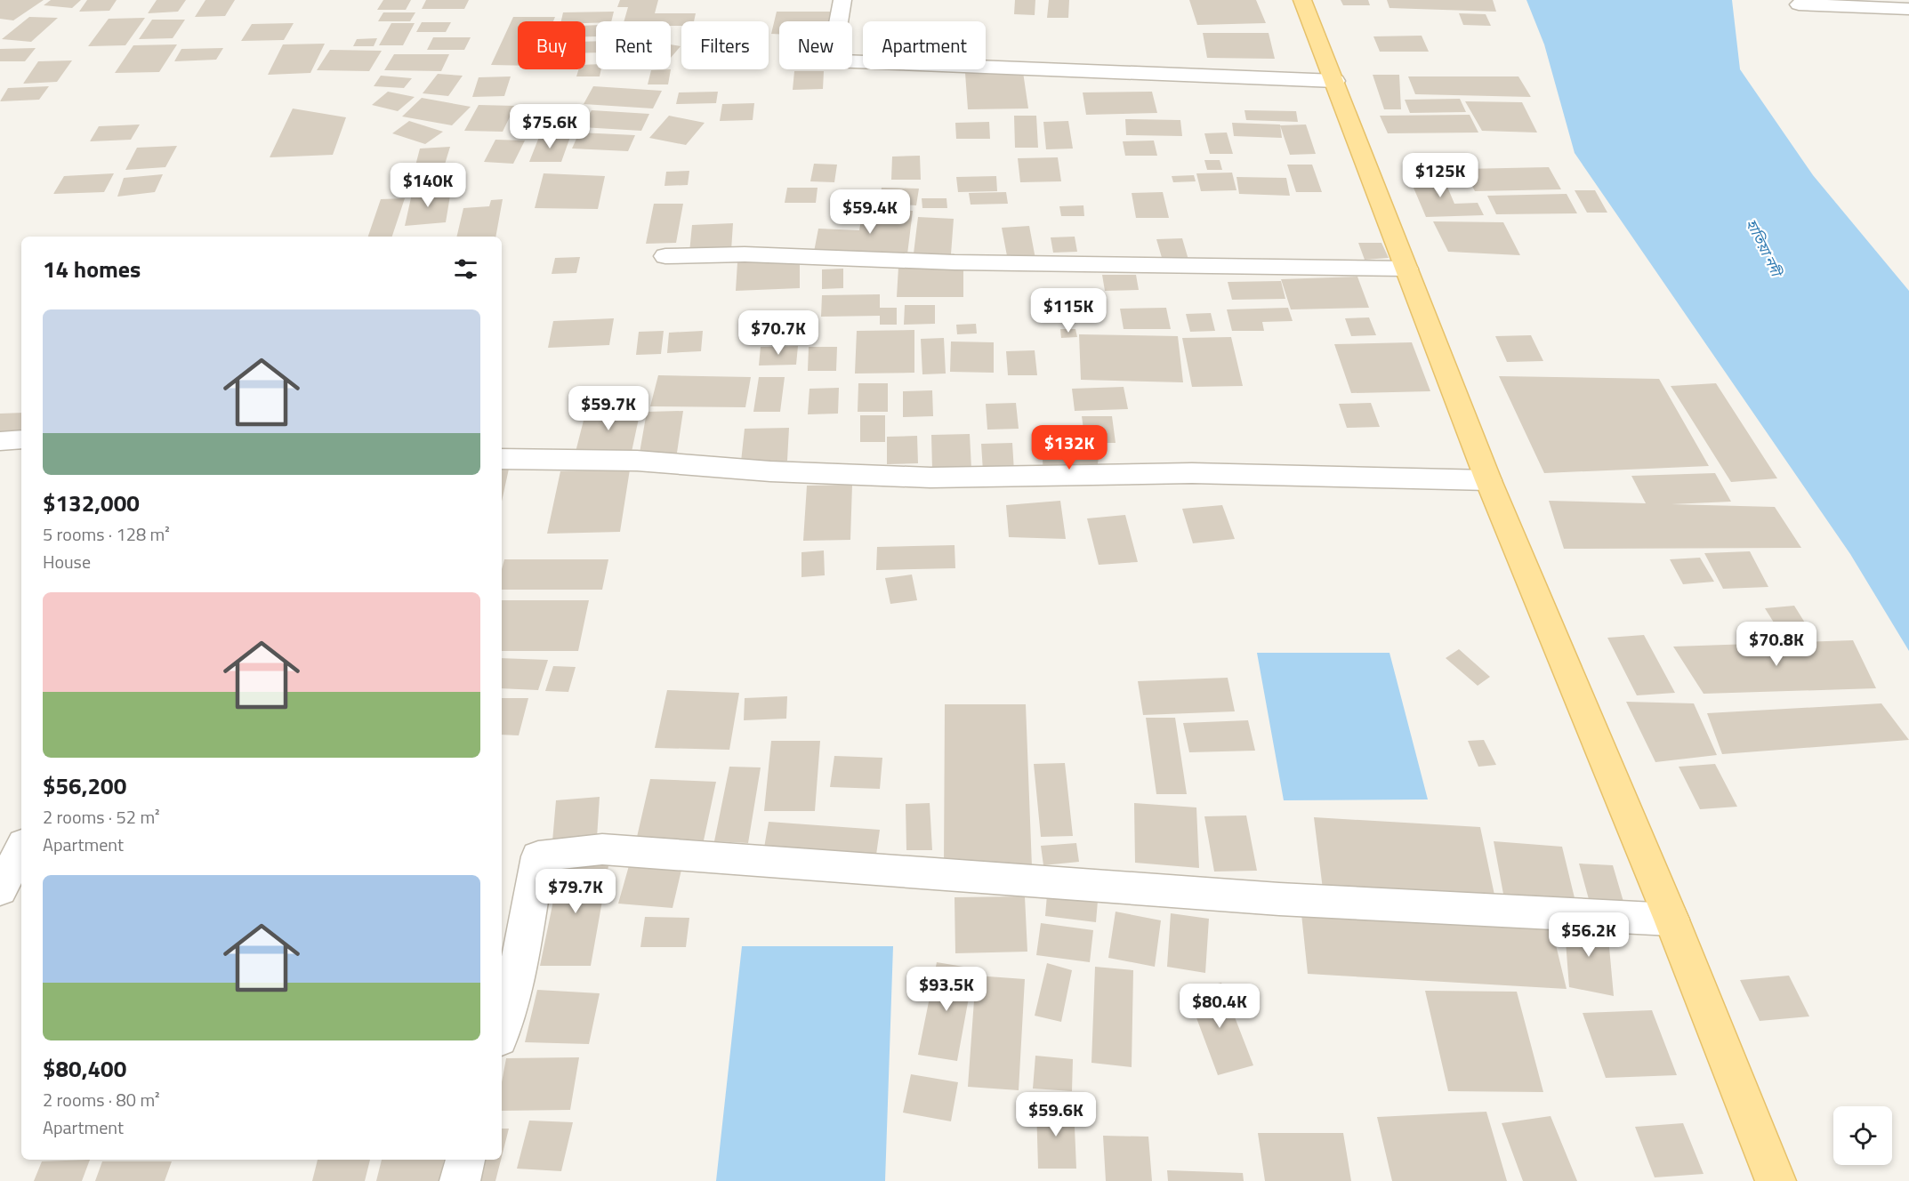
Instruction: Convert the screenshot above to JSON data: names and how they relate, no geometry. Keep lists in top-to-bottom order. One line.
{"water":["হাতিয়া নদী"],"page":{"chip":["Buy","Rent","Filters","New","Apartment"],"price":["$75.6K","$125K","$140K","$59.4K","$115K","$70.7K","$59.7K","$132K","$70.8K","$79.7K","$56.2K","$93.5K","$80.4K","$59.6K"],"heading":"14 homes","list":[{"name":"$132,000","note":"5 rooms · 128 m² · House"},{"name":"$56,200","note":"2 rooms · 52 m² · Apartment"},{"name":"$80,400","note":"2 rooms · 80 m² · Apartment"}]}}
